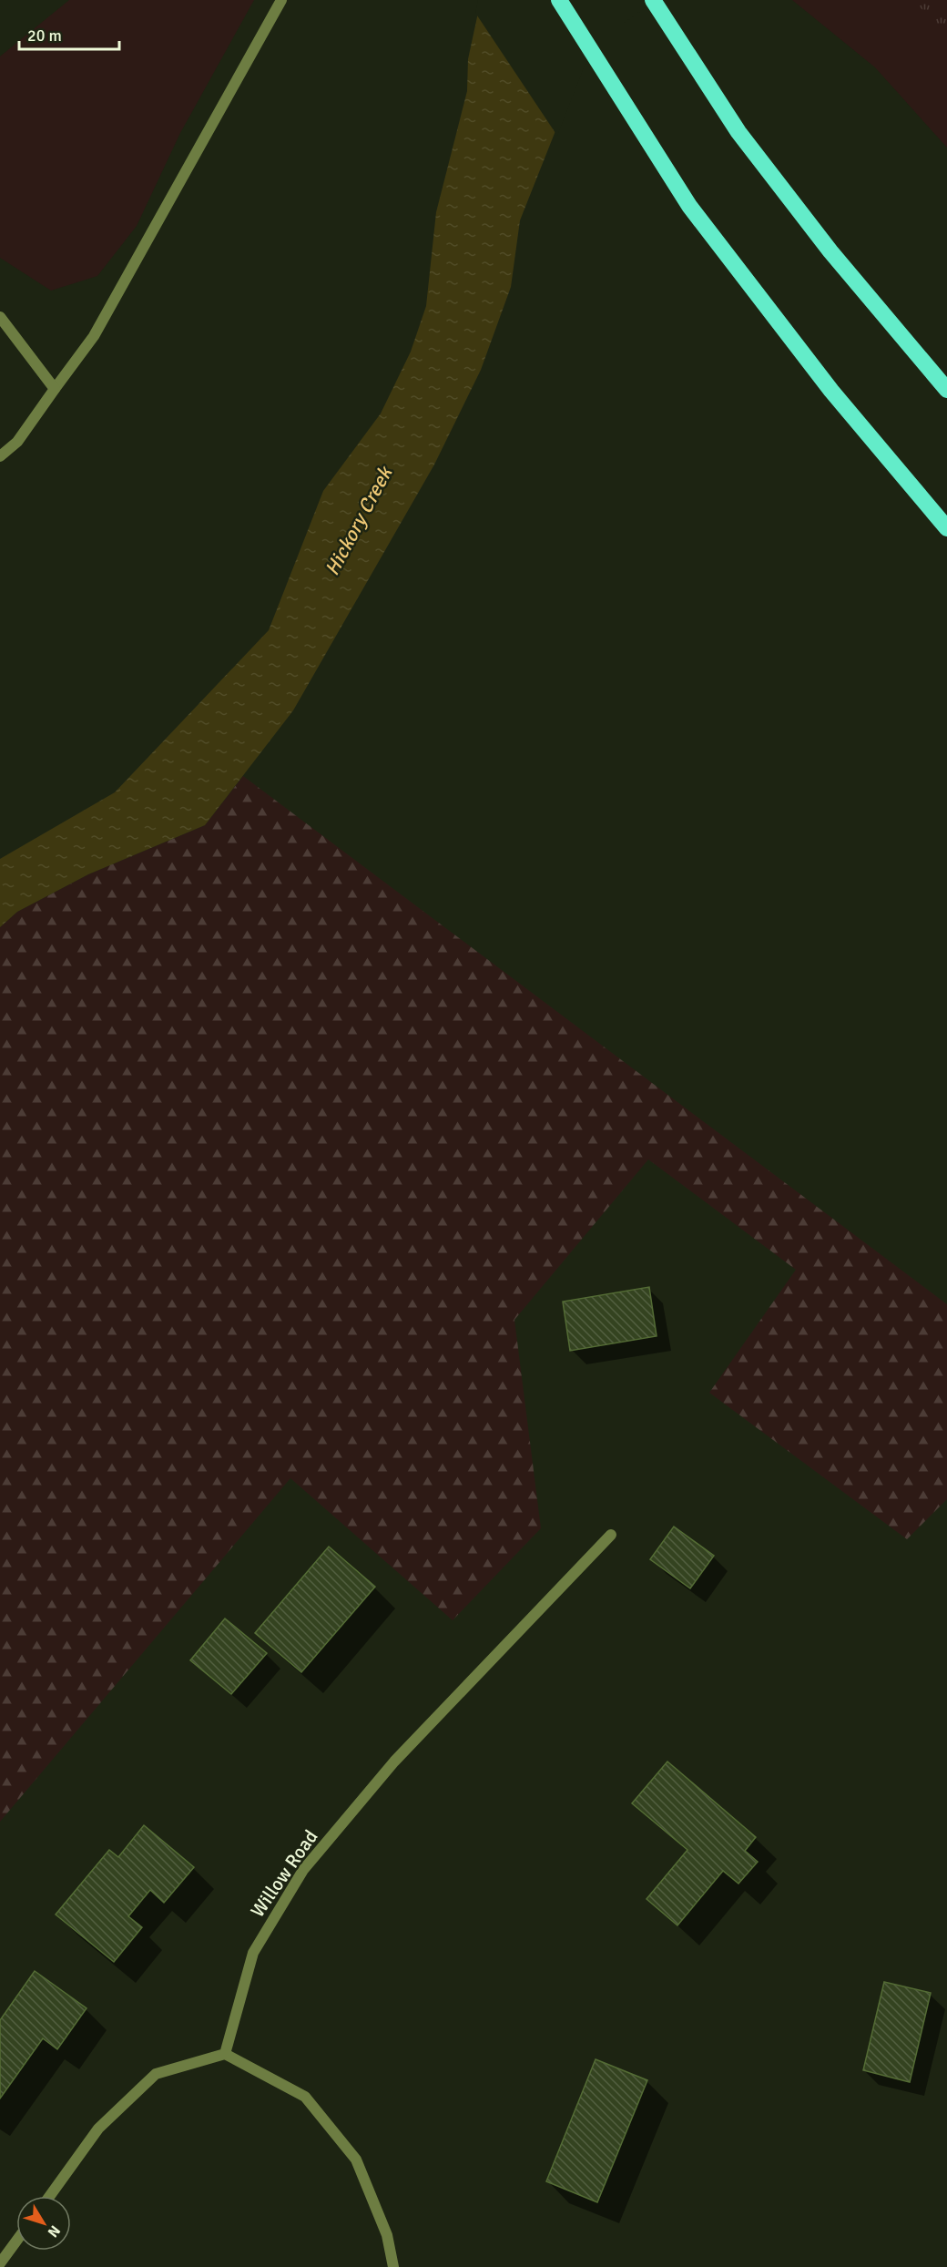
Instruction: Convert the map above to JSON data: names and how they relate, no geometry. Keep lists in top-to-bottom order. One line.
{"streets":{"street":["Willow Road"]},"water":["Hickory Creek"],"scale_bar":"20 m","north":"bottom right"}
